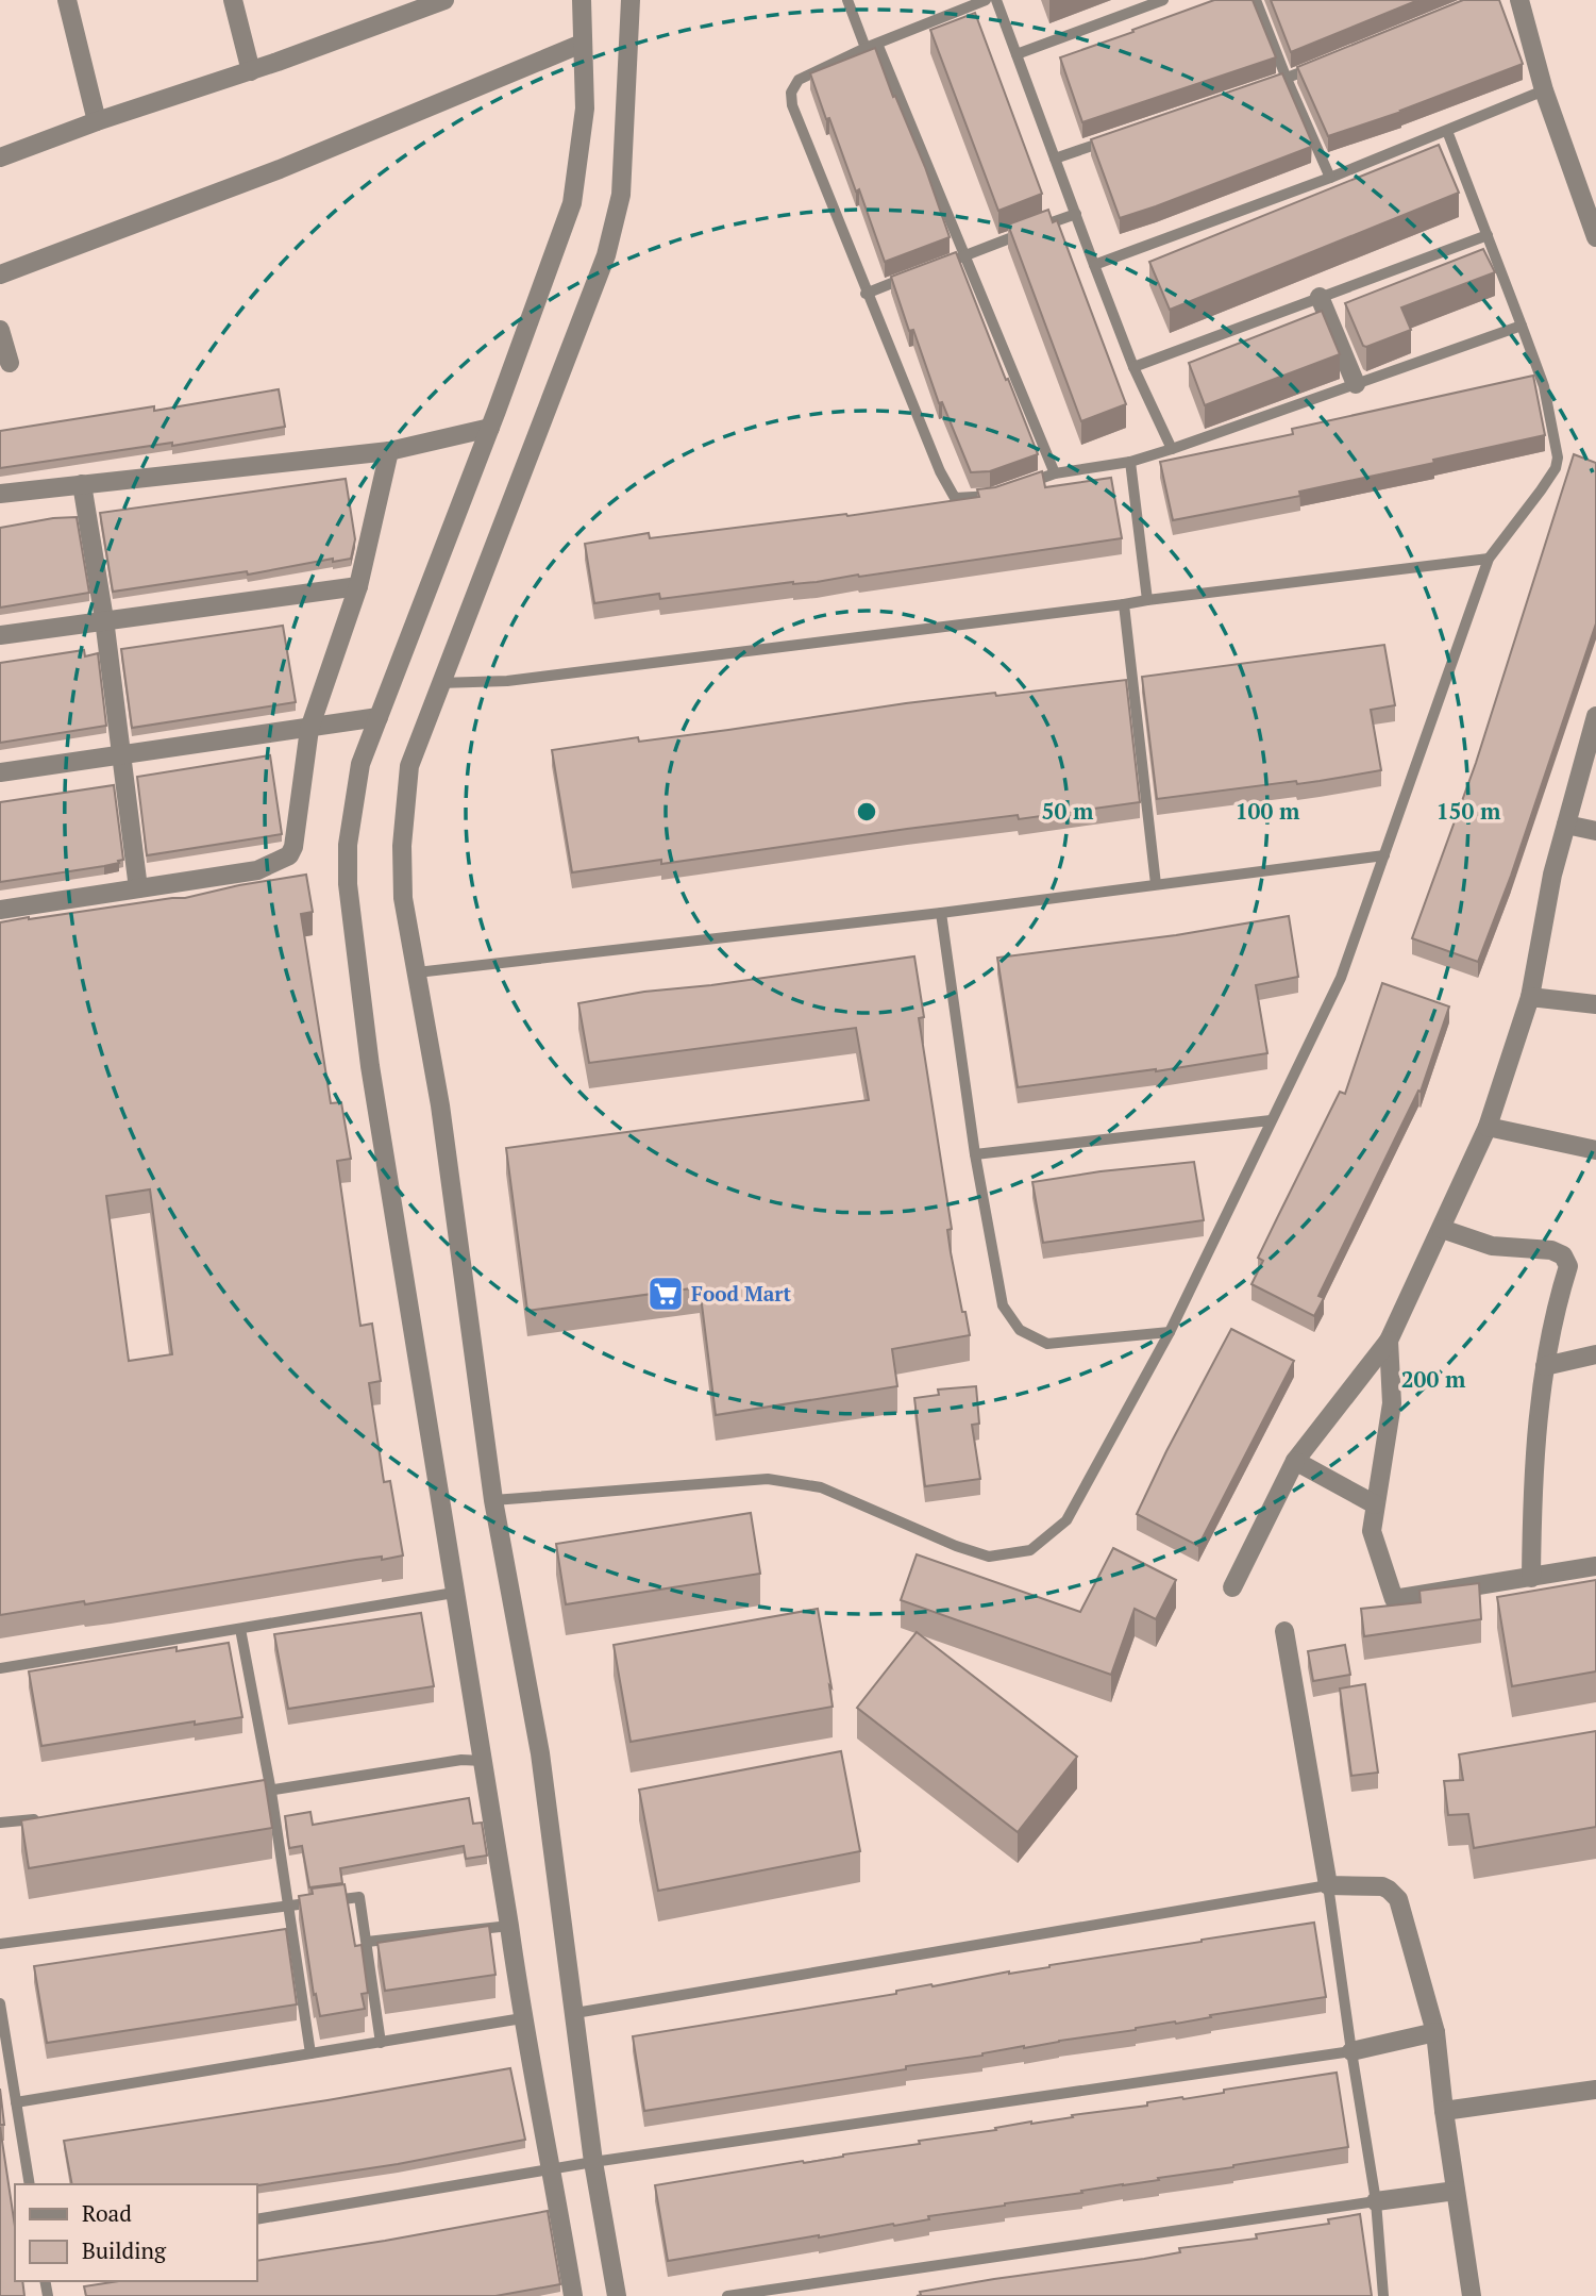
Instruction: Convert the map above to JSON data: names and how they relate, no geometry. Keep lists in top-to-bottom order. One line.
{"places":{"supermarket":["Food Mart"]},"legend":["Road","Building"],"rings":["50 m","100 m","150 m","200 m"]}
